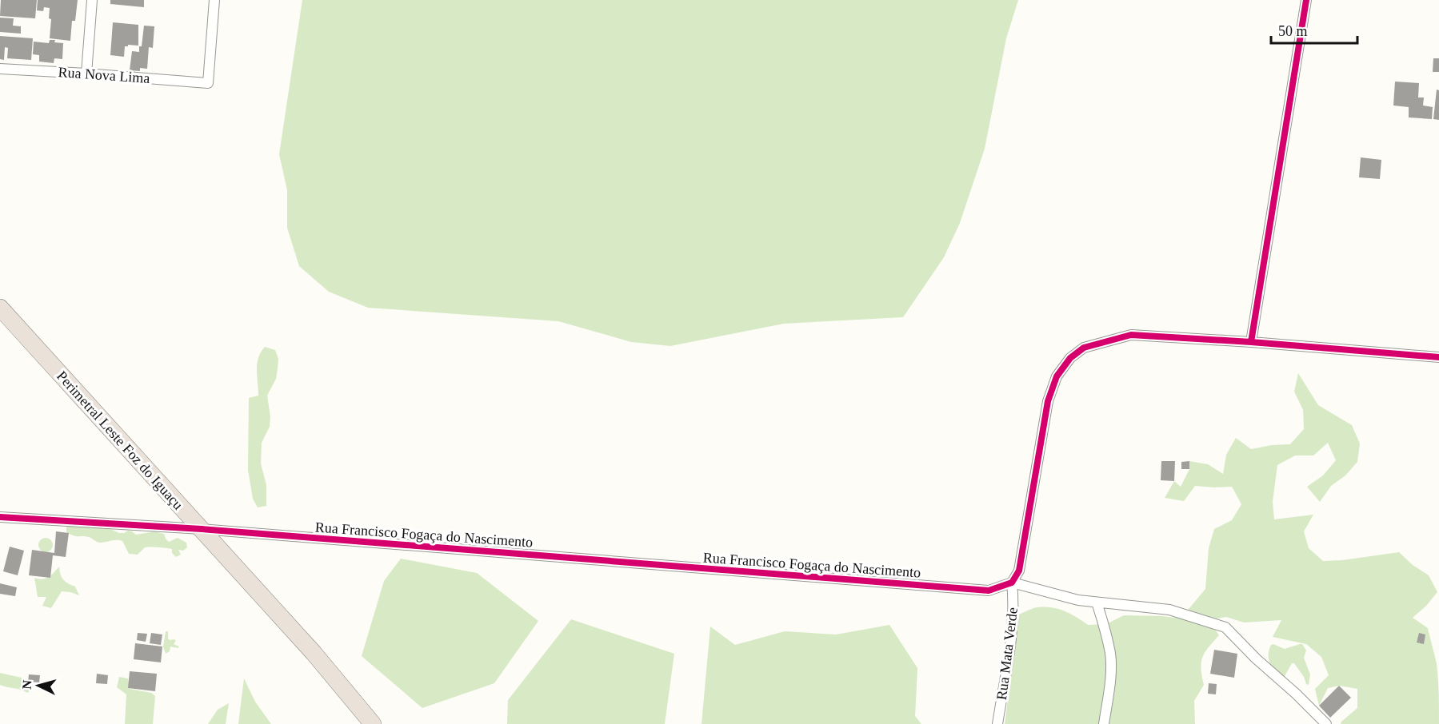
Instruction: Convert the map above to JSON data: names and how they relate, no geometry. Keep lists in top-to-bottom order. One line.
{"streets":{"highway":["Perimetral Leste Foz do Iguaçu"],"street":["Rua Nova Lima","Rua Francisco Fogaça do Nascimento","Rua Mata Verde"]},"crossings":[["Perimetral Leste Foz do Iguaçu","Rua Francisco Fogaça do Nascimento"],["Rua Francisco Fogaça do Nascimento","Rua Mata Verde"]],"scale_bar":"50 m","north":"left"}
